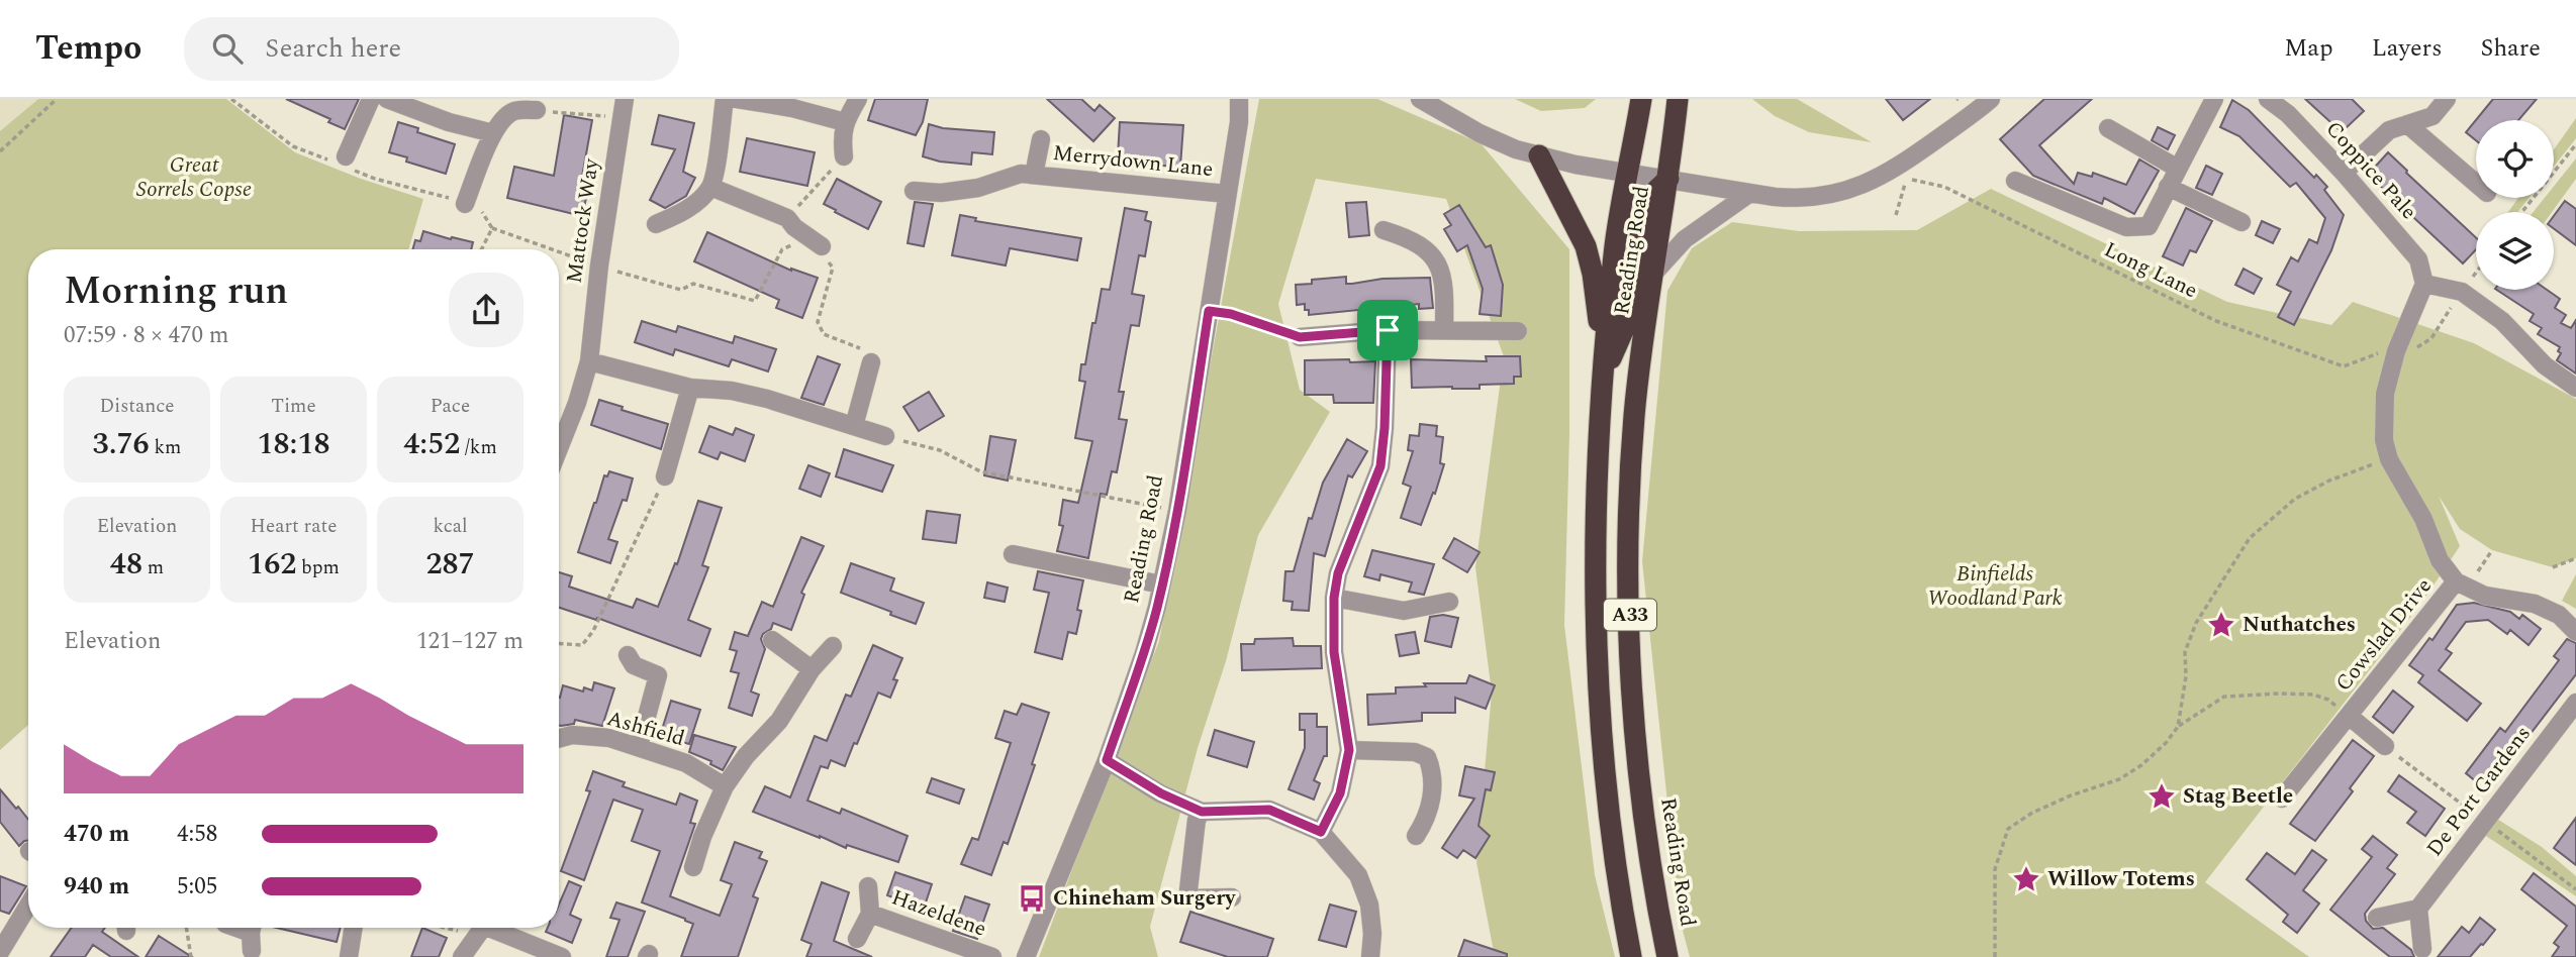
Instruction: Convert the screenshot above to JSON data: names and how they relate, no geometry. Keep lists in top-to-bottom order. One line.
{"streets":{"highway":["Reading Road","A33"],"street":["Merrydown Lane","Coppice Pale","Mattock Way","Cowslad Drive","Ashfield","De Port Gardens","Hazeldene"],"path":["Long Lane"]},"crossings":[["Merrydown Lane","Reading Road"]],"parks":["Great Sorrels Copse","Binfields Woodland Park"],"places":{"place":["Nuthatches","Stag Beetle","Willow Totems"],"bus stop":["Chineham Surgery"]},"page":{"header":"Tempo","search":"Search here","nav":["Map","Layers","Share"],"heading":["Morning run","07:59 · 8 × 470 m"],"stats":[["Distance","3.76 km"],["Time","18:18"],["Pace","4:52 /km"],["Elevation","48 m"],["Heart rate","162 bpm"],["kcal","287"]],"chart":["Elevation","121–127 m"],"list":[{"name":"470 m","note":"4:58"},{"name":"940 m","note":"5:05"}]}}
